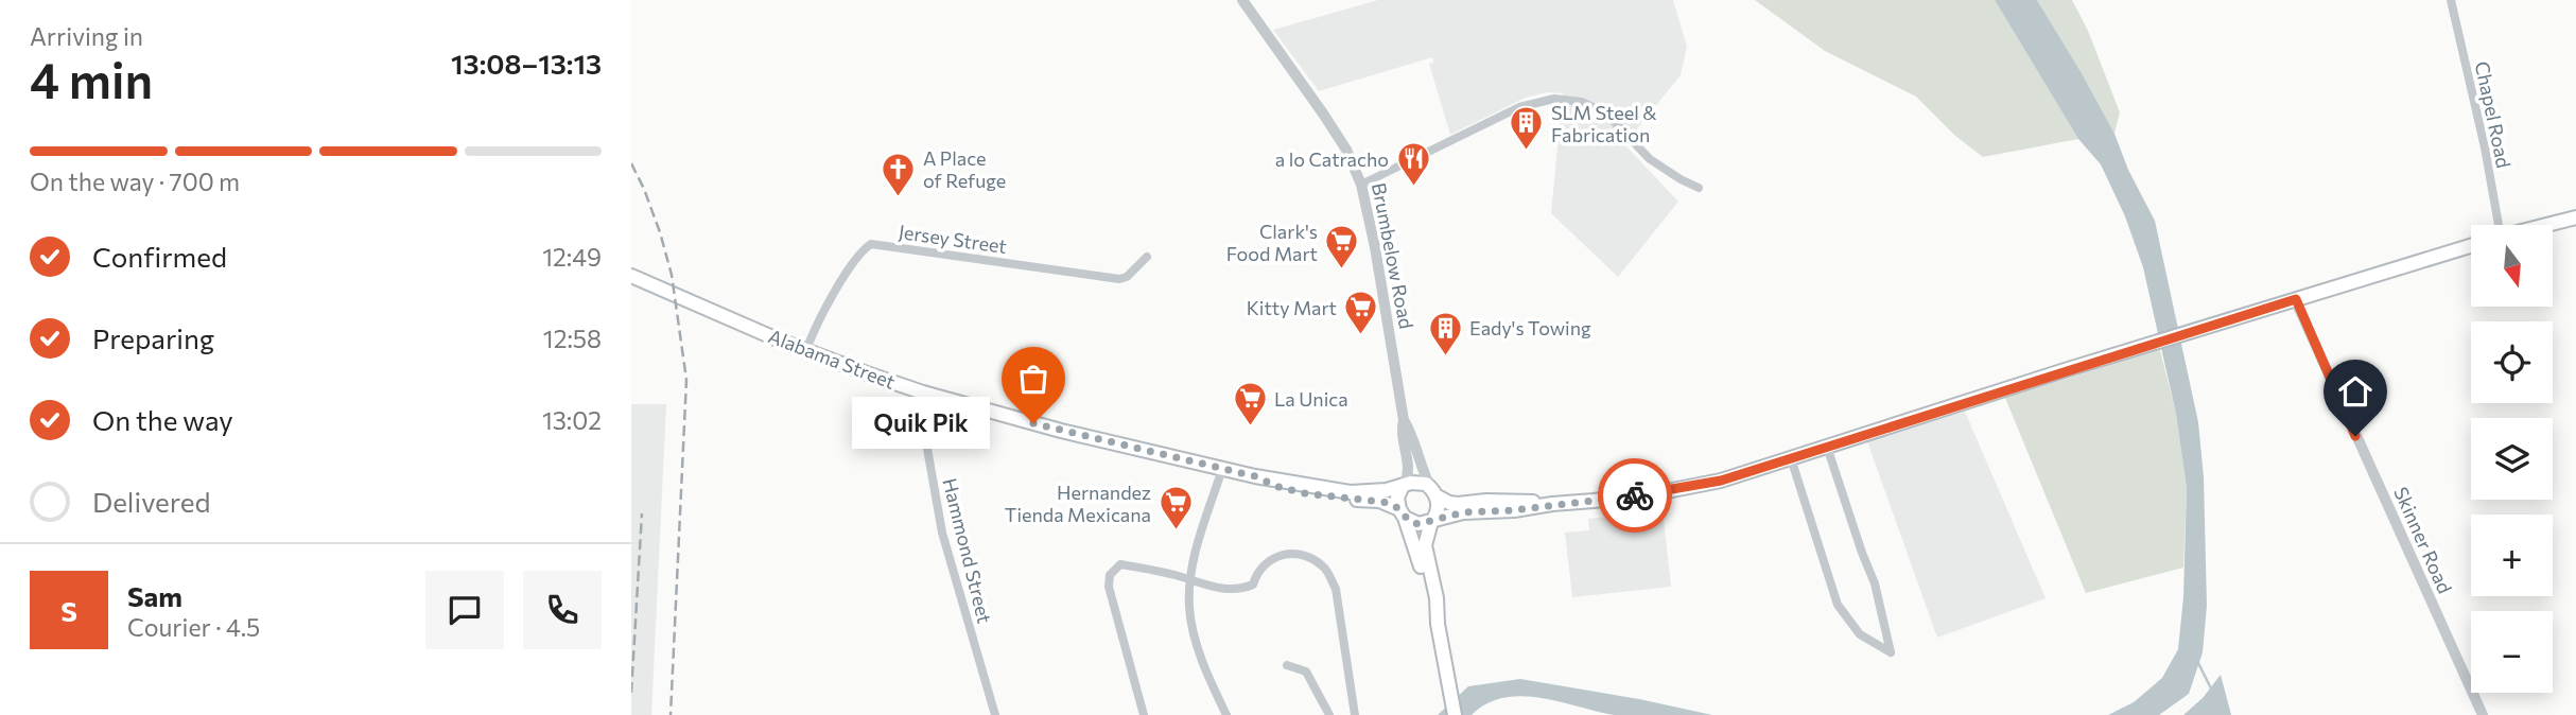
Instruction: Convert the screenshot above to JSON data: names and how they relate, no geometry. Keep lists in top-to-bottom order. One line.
{"streets":{"main road":["Alabama Street"],"street":["Chapel Road","Jersey Street","Brumbelow Road","Skinner Road","Hammond Street"]},"crossings":[["Jersey Street","Alabama Street"],["Brumbelow Road","Alabama Street"],["Alabama Street","Hammond Street"]],"places":{"building":["SLM Steel & Fabrication","Eady's Towing"],"restaurant":["a lo Catracho"],"church":["A Place of Refuge"],"supermarket":["Clark's Food Mart","Kitty Mart","La Unica","Hernandez Tienda Mexicana"],"other":["Quik Pik"]},"north":"bottom","page":{"heading":["4 min","Arriving in","13:08–13:13"],"panel":["Sam","Courier · 4.5"],"bar":"On the way · 700 m","list":[["Confirmed","12:49"],["Preparing","12:58"],["On the way","13:02"],"Delivered"],"map_buttons":["+","−"],"bubble":"Quik Pik","round":"S"}}
